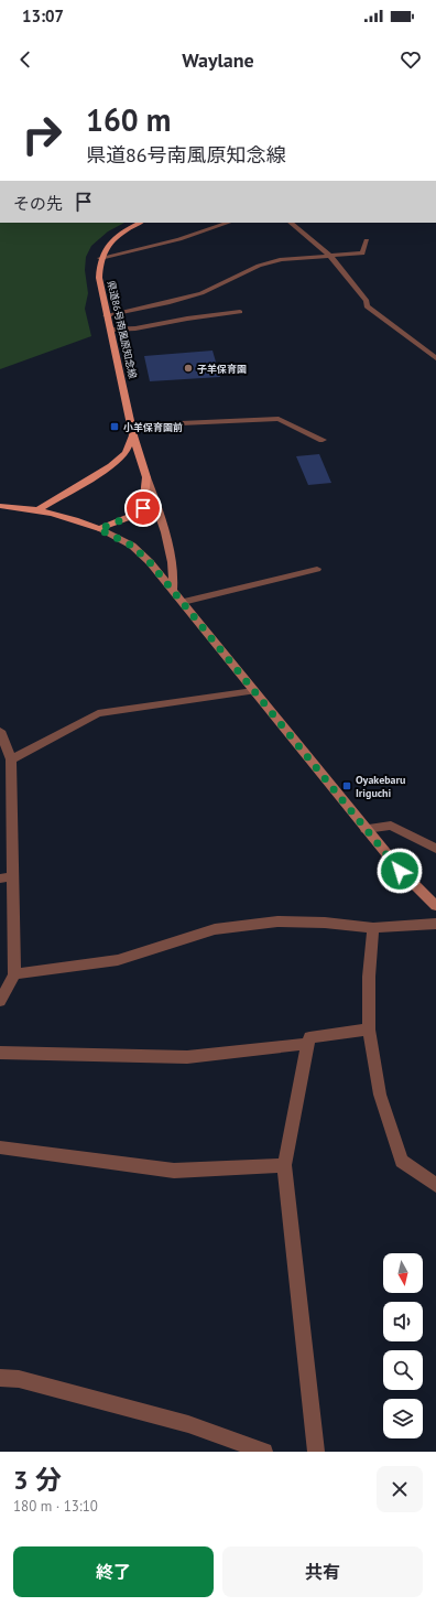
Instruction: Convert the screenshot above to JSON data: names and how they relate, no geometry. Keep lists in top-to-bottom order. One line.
{"streets":{"main road":["県道86号南風原知念線"]},"places":{"other":["子羊保育園"],"transit":["小羊保育園前","Oyakebaru Iriguchi"]},"north":"bottom","page":{"status":"13:07","header":"Waylane","turn":["160 m","県道86号南風原知念線"],"then":"その先","heading":["3 分","180 m · 13:10"],"buttons":["終了","共有"]}}
